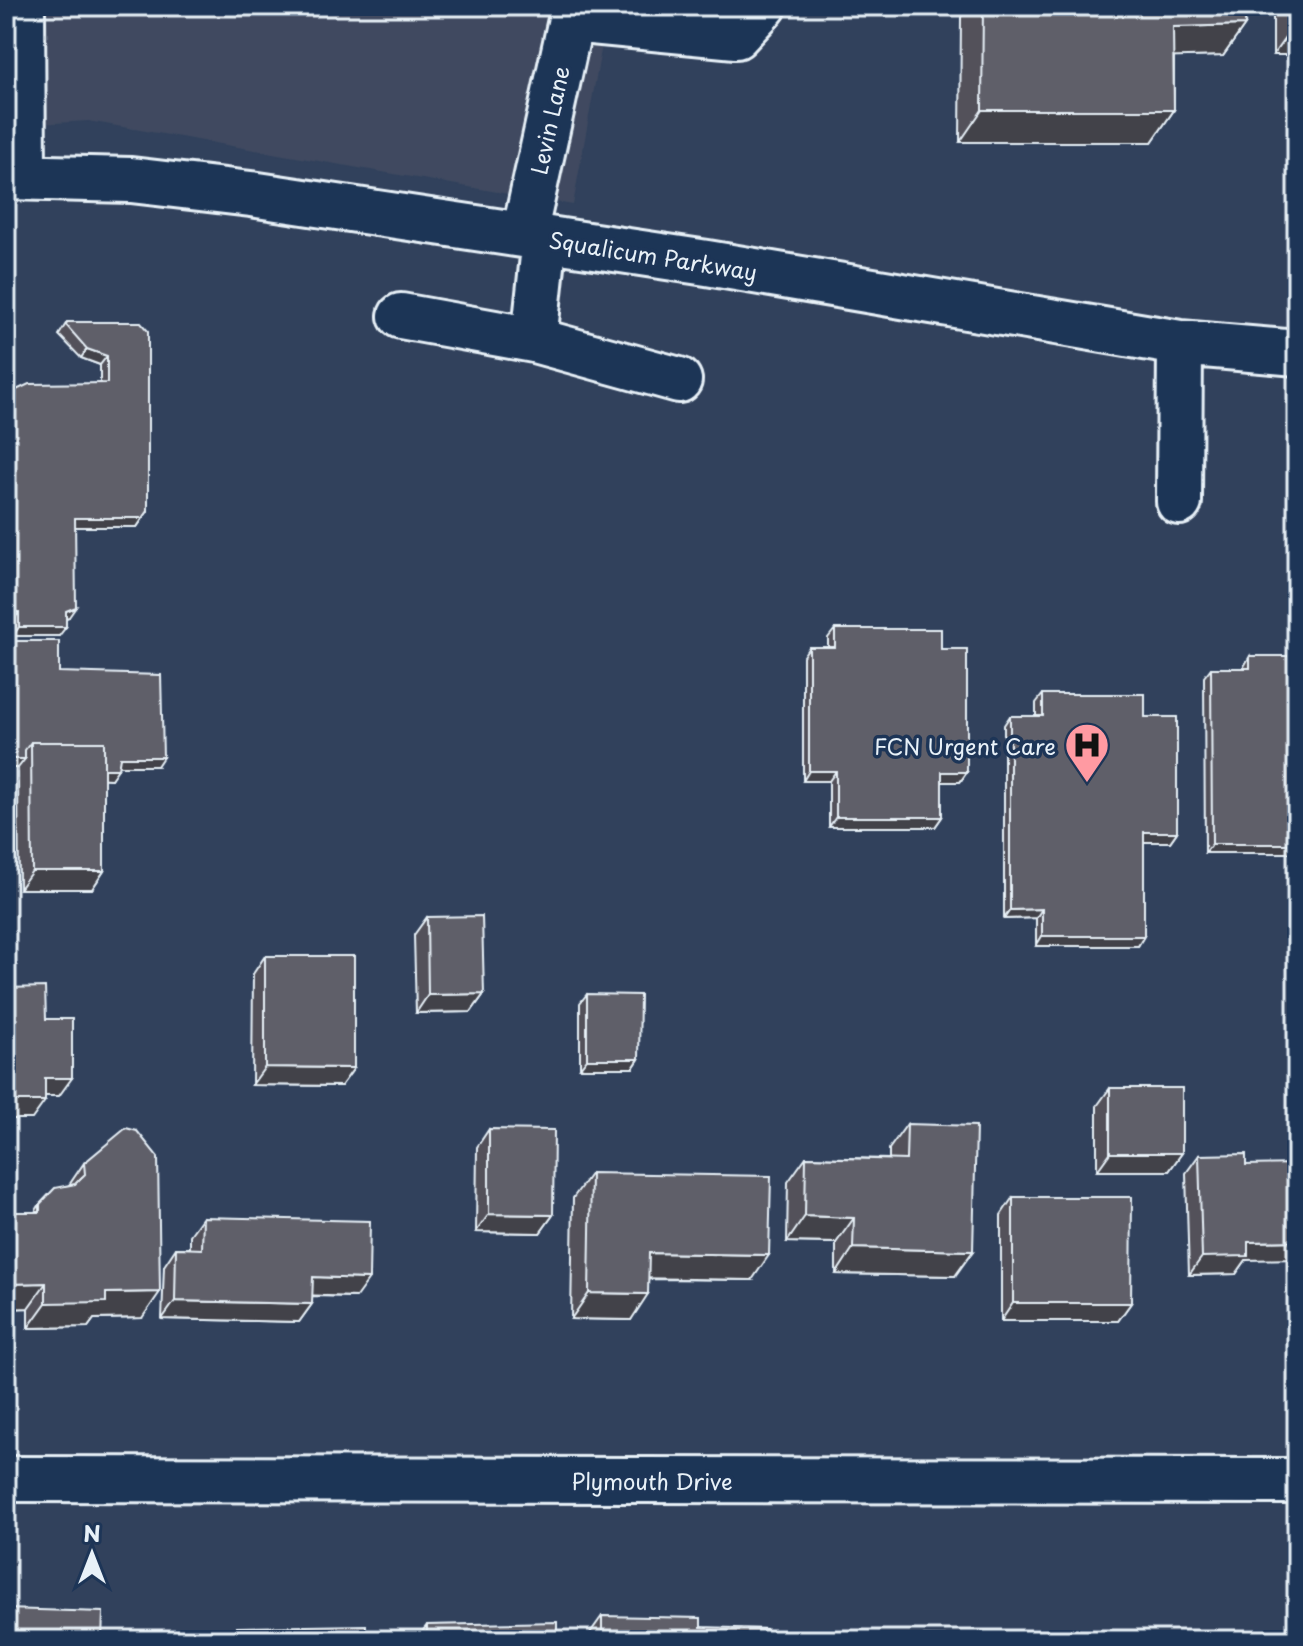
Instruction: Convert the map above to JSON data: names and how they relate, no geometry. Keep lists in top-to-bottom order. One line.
{"streets":{"street":["Levin Lane","Squalicum Parkway","Plymouth Drive"]},"crossings":[["Levin Lane","Squalicum Parkway"]],"places":{"hospital":["FCN Urgent Care"]},"north":"top"}
